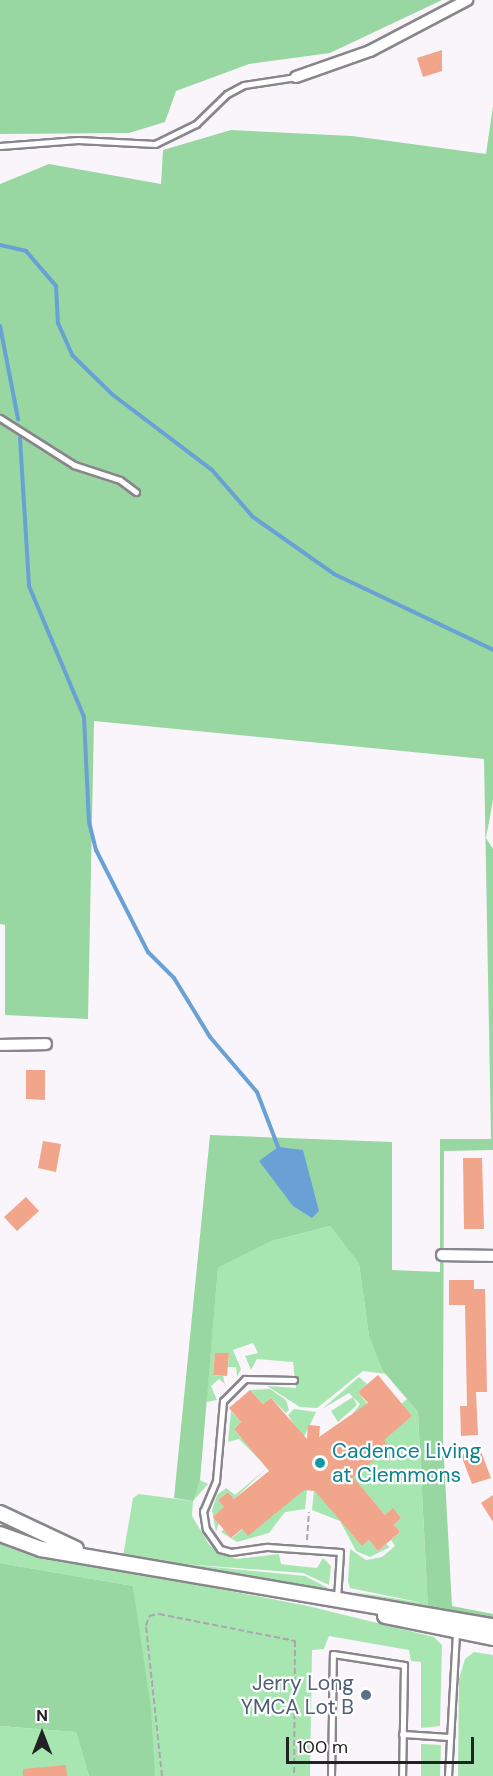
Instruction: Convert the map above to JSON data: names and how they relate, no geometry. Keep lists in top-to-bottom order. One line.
{"places":["Cadence Living at Clemmons","Jerry Long YMCA Lot B"],"scale_bar":"100 m","north":"top"}
